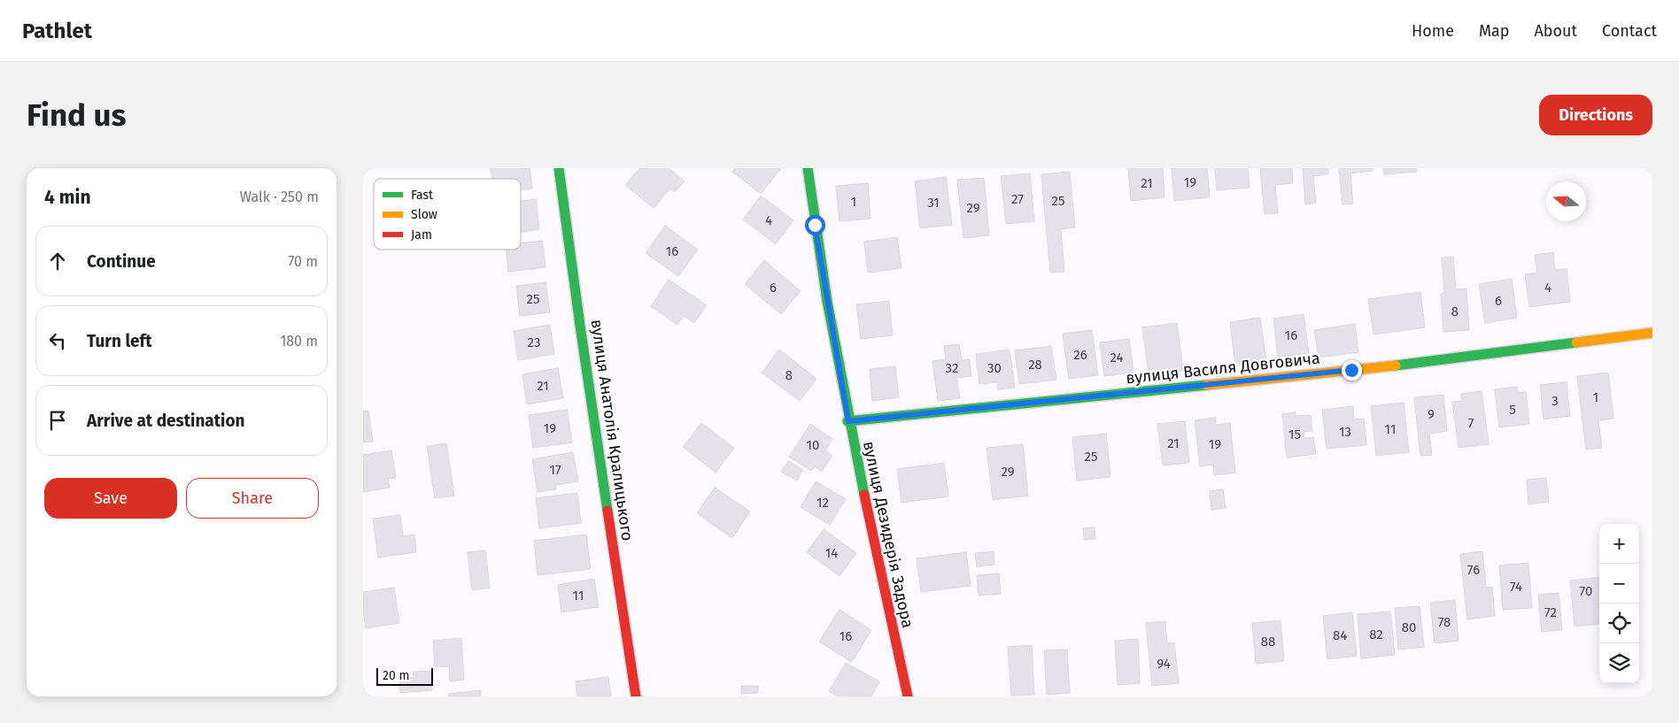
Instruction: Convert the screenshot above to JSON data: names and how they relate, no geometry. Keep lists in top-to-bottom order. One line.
{"streets":{"street":["вулиця Василя Довговича","вулиця Анатолія Кралицького","вулиця Дезидерія Задора"]},"crossings":[["вулиця Василя Довговича","вулиця Дезидерія Задора"]],"house_numbers":["19","21","27","25","1","31","29","4","16","6","4","25","6","8","16","23","26","24","28","32","30","8","21","1","3","5","9","7","19","11","13","15","21","19","10","25","17","29","12","14","76","74","70","11","72","78","80","82","84","16","88","94"],"legend":["Fast","Slow","Jam"],"scale_bar":"20 m","north":"left","page":{"header":"Pathlet","nav":["Home","Map","About","Contact"],"buttons":["Directions",["Save","Share"]],"title":"Find us","heading":["4 min","Walk · 250 m"],"list":[["Continue","70 m"],["Turn left","180 m"],"Arrive at destination"],"map_buttons":["+","−"],"scale":"20 m"}}
